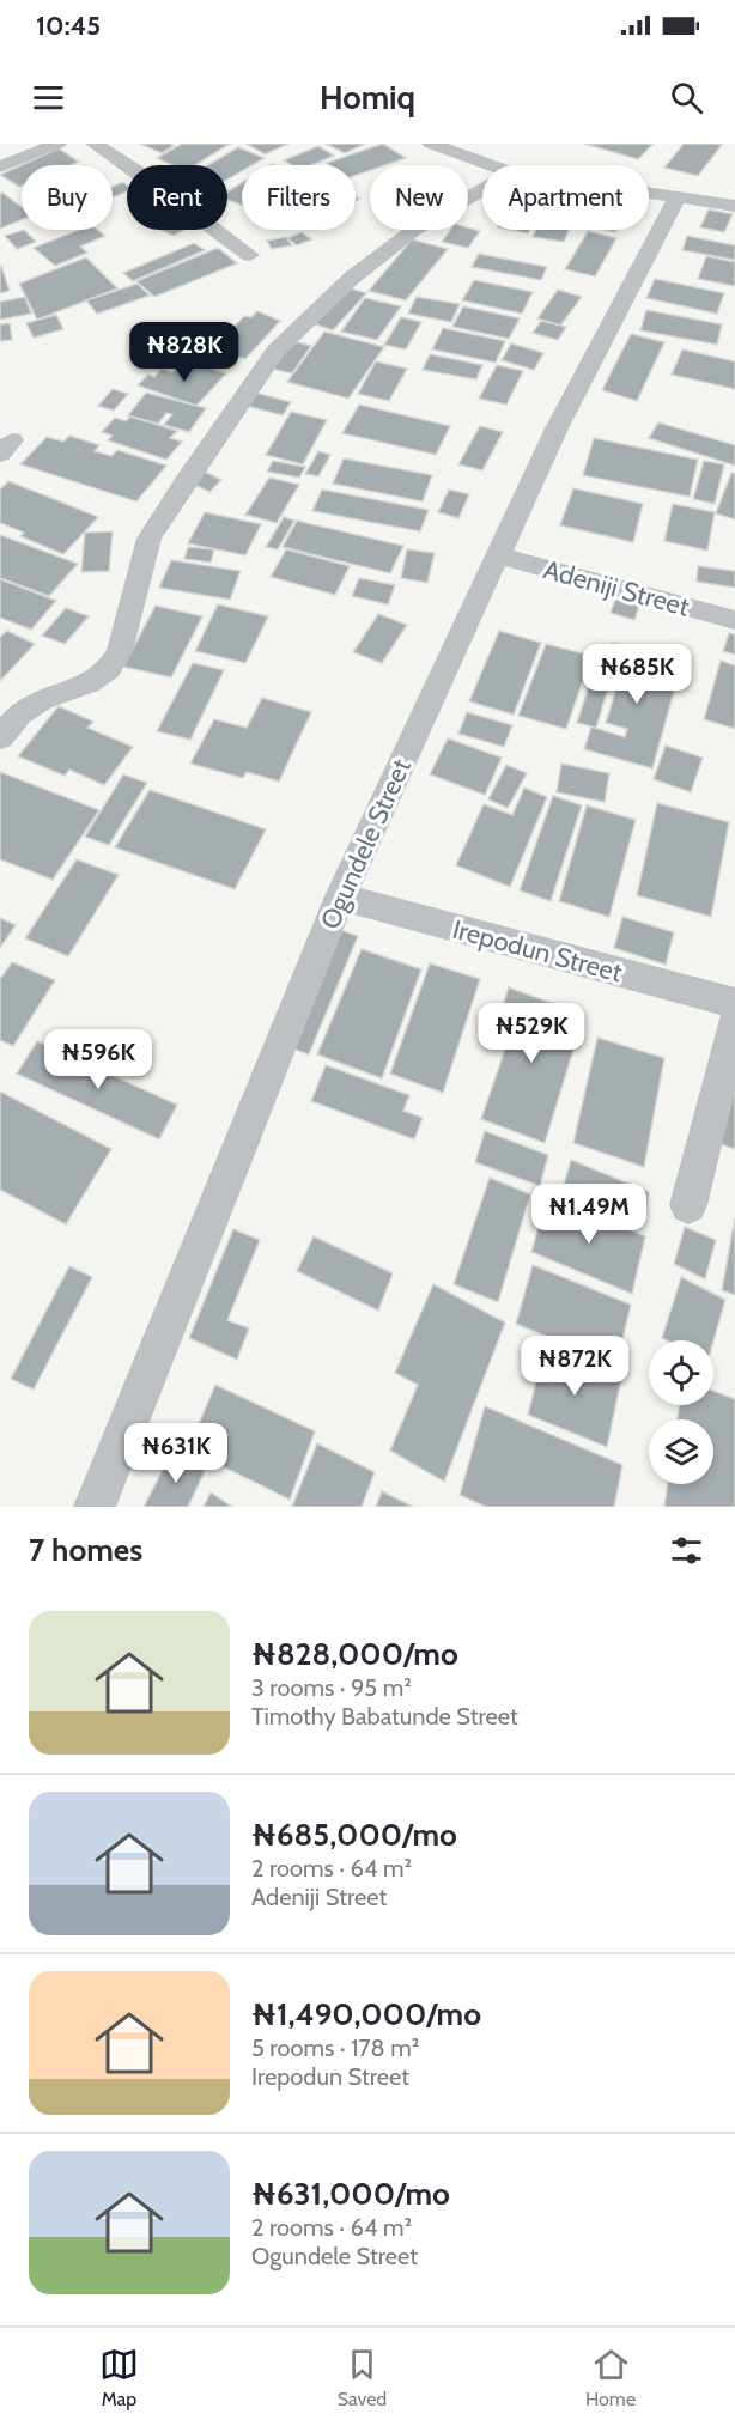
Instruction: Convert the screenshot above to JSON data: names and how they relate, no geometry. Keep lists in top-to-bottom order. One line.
{"streets":{"street":["Adeniji Street","Ogundele Street","Irepodun Street"]},"crossings":[["Adeniji Street","Ogundele Street"],["Ogundele Street","Irepodun Street"]],"page":{"status":"10:45","header":"Homiq","chip":["Buy","Rent","Filters","New","Apartment"],"price":["₦828K","₦685K","₦529K","₦596K","₦1.49M","₦872K","₦631K"],"heading":"7 homes","list":[{"name":"₦828,000/mo","note":"3 rooms · 95 m² · Timothy Babatunde Street"},{"name":"₦685,000/mo","note":"2 rooms · 64 m² · Adeniji Street"},{"name":"₦1,490,000/mo","note":"5 rooms · 178 m² · Irepodun Street"},{"name":"₦631,000/mo","note":"2 rooms · 64 m² · Ogundele Street"}],"tabs":["Map","Saved","Home"]}}
